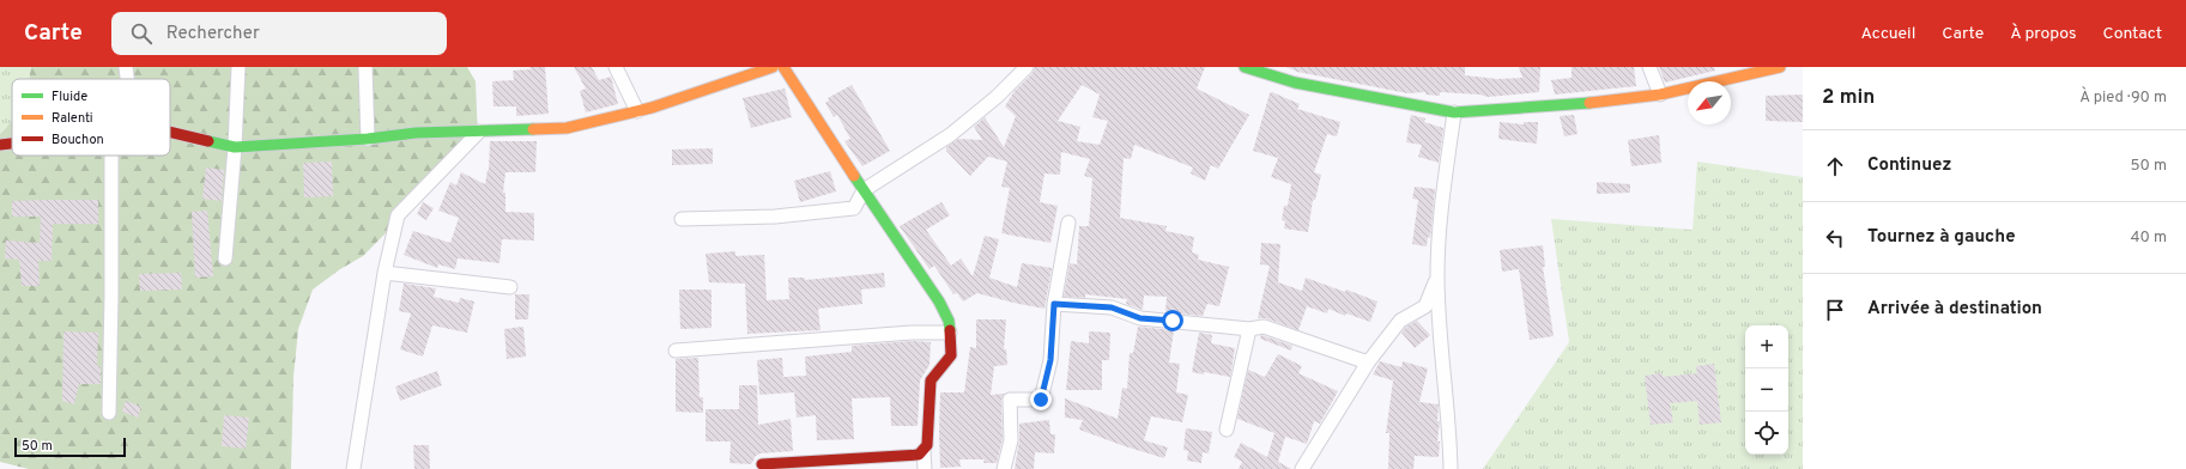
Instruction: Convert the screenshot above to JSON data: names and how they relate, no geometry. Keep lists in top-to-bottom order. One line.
{"legend":["Fluide","Ralenti","Bouchon"],"scale_bar":"50 m","north":"bottom left","page":{"header":"Carte","search":"Rechercher","nav":["Accueil","Carte","À propos","Contact"],"heading":["2 min","À pied · 90 m"],"list":[["Continuez","50 m"],["Tournez à gauche","40 m"],"Arrivée à destination"],"map_buttons":["+","−"],"scale":"50 m"}}
